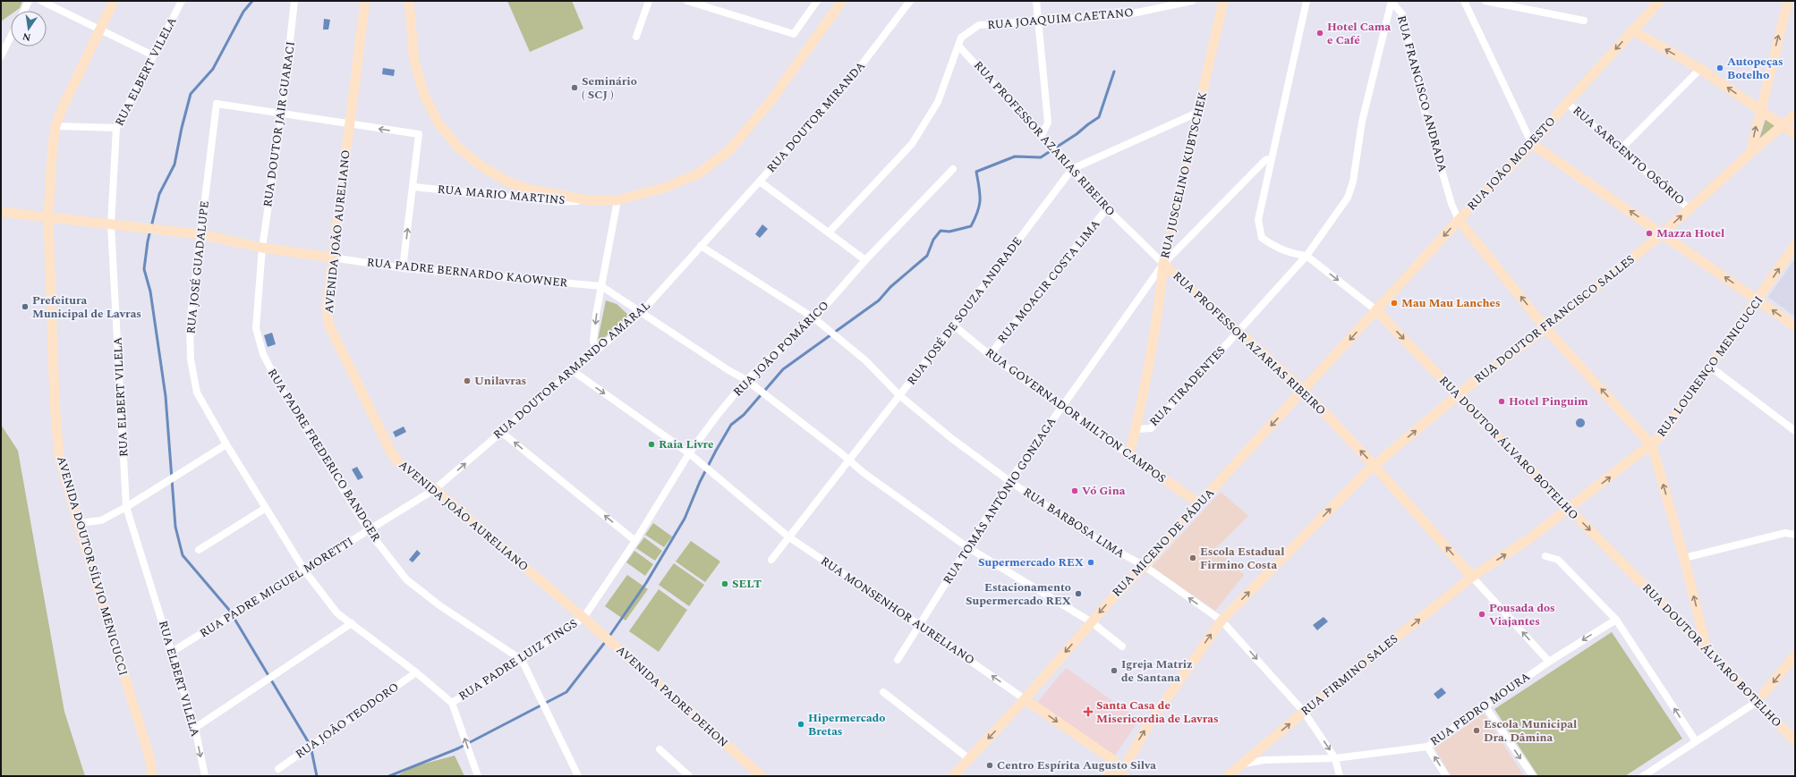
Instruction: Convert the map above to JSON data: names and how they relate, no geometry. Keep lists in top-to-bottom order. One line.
{"streets":{"main road":["RUA FRANCISCO ANDRADA","RUA PROFESSOR AZARIAS RIBEIRO","RUA JOÃO MODESTO","RUA JUSCELINO KUBTSCHEK","AVENIDA JOÃO AURELIANO","RUA DOUTOR FRANCISCO SALLES","RUA LOURENÇO MENICUCCI","RUA GOVERNADOR MILTON CAMPOS","RUA DOUTOR ÁLVARO BOTELHO","RUA MICENO DE PÁDUA","AVENIDA DOUTOR SÍLVIO MENICUCCI","RUA MONSENHOR AURELIANO","RUA FIRMINO SALES","AVENIDA PADRE DEHON"],"street":["RUA JOAQUIM CAETANO","RUA ELBERT VILELA","RUA DOUTOR MIRANDA","RUA DOUTOR JAIR GUARACI","RUA SARGENTO OSÓRIO","RUA MARIO MARTINS","RUA JOSÉ GUADALUPE","RUA PADRE BERNARDO KAOWNER","RUA MOACIR COSTA LIMA","RUA JOSÉ DE SOUZA ANDRADE","RUA JOÃO POMÁRICO","RUA DOUTOR ARMANDO AMARAL","RUA TIRADENTES","RUA PADRE FREDERICO BANDGER","RUA TOMÁS ANTÔNIO GONZAGA","RUA BARBOSA LIMA","RUA PADRE MIGUEL MORETTI","RUA PADRE LUIZ TINGS","RUA PEDRO MOURA","RUA JOÃO TEODORO"]},"crossings":[["RUA JOAQUIM CAETANO","RUA PROFESSOR AZARIAS RIBEIRO"],["RUA ELBERT VILELA","RUA PADRE MIGUEL MORETTI"],["RUA FRANCISCO ANDRADA","RUA JOÃO MODESTO"],["RUA FRANCISCO ANDRADA","RUA DOUTOR FRANCISCO SALLES"],["RUA FRANCISCO ANDRADA","RUA LOURENÇO MENICUCCI"],["RUA FRANCISCO ANDRADA","RUA TIRADENTES"],["RUA DOUTOR MIRANDA","RUA DOUTOR ARMANDO AMARAL"],["RUA DOUTOR JAIR GUARACI","RUA JOSÉ GUADALUPE"],["RUA DOUTOR JAIR GUARACI","RUA PADRE FREDERICO BANDGER"],["RUA PROFESSOR AZARIAS RIBEIRO","RUA JUSCELINO KUBTSCHEK"],["RUA PROFESSOR AZARIAS RIBEIRO","RUA MOACIR COSTA LIMA"],["RUA PROFESSOR AZARIAS RIBEIRO","RUA JOSÉ DE SOUZA ANDRADE"],["RUA PROFESSOR AZARIAS RIBEIRO","RUA DOUTOR FRANCISCO SALLES"],["RUA PROFESSOR AZARIAS RIBEIRO","RUA LOURENÇO MENICUCCI"],["RUA PROFESSOR AZARIAS RIBEIRO","RUA TIRADENTES"],["RUA PROFESSOR AZARIAS RIBEIRO","RUA TOMÁS ANTÔNIO GONZAGA"],["RUA PROFESSOR AZARIAS RIBEIRO","RUA MICENO DE PÁDUA"],["RUA PROFESSOR AZARIAS RIBEIRO","RUA FIRMINO SALES"],["RUA PROFESSOR AZARIAS RIBEIRO","RUA PEDRO MOURA"],["RUA SARGENTO OSÓRIO","RUA JOÃO MODESTO"],["RUA SARGENTO OSÓRIO","RUA DOUTOR FRANCISCO SALLES"],["RUA JOÃO MODESTO","RUA DOUTOR ÁLVARO BOTELHO"],["RUA JOÃO MODESTO","RUA MICENO DE PÁDUA"],["RUA JUSCELINO KUBTSCHEK","RUA JOSÉ DE SOUZA ANDRADE"],["RUA JUSCELINO KUBTSCHEK","RUA TIRADENTES"],["RUA JUSCELINO KUBTSCHEK","RUA GOVERNADOR MILTON CAMPOS"],["RUA JUSCELINO KUBTSCHEK","RUA TOMÁS ANTÔNIO GONZAGA"],["AVENIDA JOÃO AURELIANO","RUA PADRE BERNARDO KAOWNER"],["AVENIDA JOÃO AURELIANO","RUA JOÃO POMÁRICO"],["AVENIDA JOÃO AURELIANO","RUA DOUTOR ARMANDO AMARAL"],["AVENIDA JOÃO AURELIANO","RUA PADRE MIGUEL MORETTI"],["AVENIDA JOÃO AURELIANO","RUA PADRE LUIZ TINGS"],["AVENIDA JOÃO AURELIANO","AVENIDA PADRE DEHON"],["RUA JOSÉ GUADALUPE","RUA PADRE MIGUEL MORETTI"],["RUA JOSÉ GUADALUPE","RUA PADRE LUIZ TINGS"],["RUA JOSÉ GUADALUPE","RUA JOÃO TEODORO"],["RUA MOACIR COSTA LIMA","RUA GOVERNADOR MILTON CAMPOS"],["RUA JOSÉ DE SOUZA ANDRADE","RUA GOVERNADOR MILTON CAMPOS"],["RUA JOSÉ DE SOUZA ANDRADE","RUA BARBOSA LIMA"],["RUA JOSÉ DE SOUZA ANDRADE","RUA MONSENHOR AURELIANO"],["RUA DOUTOR FRANCISCO SALLES","RUA DOUTOR ÁLVARO BOTELHO"],["RUA DOUTOR FRANCISCO SALLES","RUA BARBOSA LIMA"],["RUA JOÃO POMÁRICO","RUA BARBOSA LIMA"],["RUA JOÃO POMÁRICO","RUA MONSENHOR AURELIANO"],["RUA JOÃO POMÁRICO","RUA PADRE LUIZ TINGS"],["RUA JOÃO POMÁRICO","AVENIDA PADRE DEHON"],["RUA LOURENÇO MENICUCCI","RUA DOUTOR ÁLVARO BOTELHO"],["RUA LOURENÇO MENICUCCI","RUA FIRMINO SALES"],["RUA DOUTOR ARMANDO AMARAL","RUA BARBOSA LIMA"],["RUA DOUTOR ARMANDO AMARAL","RUA PADRE MIGUEL MORETTI"],["RUA DOUTOR ARMANDO AMARAL","RUA MONSENHOR AURELIANO"],["RUA TIRADENTES","RUA DOUTOR ÁLVARO BOTELHO"],["RUA GOVERNADOR MILTON CAMPOS","RUA TOMÁS ANTÔNIO GONZAGA"],["RUA GOVERNADOR MILTON CAMPOS","RUA MICENO DE PÁDUA"],["RUA DOUTOR ÁLVARO BOTELHO","RUA TOMÁS ANTÔNIO GONZAGA"],["RUA DOUTOR ÁLVARO BOTELHO","RUA MICENO DE PÁDUA"],["RUA PADRE FREDERICO BANDGER","RUA PADRE MIGUEL MORETTI"],["RUA PADRE FREDERICO BANDGER","RUA PADRE LUIZ TINGS"],["RUA TOMÁS ANTÔNIO GONZAGA","RUA BARBOSA LIMA"],["RUA TOMÁS ANTÔNIO GONZAGA","RUA MONSENHOR AURELIANO"],["RUA BARBOSA LIMA","RUA MICENO DE PÁDUA"],["RUA BARBOSA LIMA","RUA FIRMINO SALES"],["RUA BARBOSA LIMA","RUA PEDRO MOURA"],["RUA MICENO DE PÁDUA","RUA MONSENHOR AURELIANO"],["RUA PADRE LUIZ TINGS","AVENIDA PADRE DEHON"],["RUA FIRMINO SALES","RUA PEDRO MOURA"]],"one_way":["RUA FRANCISCO ANDRADA","RUA PROFESSOR AZARIAS RIBEIRO","RUA JOÃO MODESTO","RUA DOUTOR FRANCISCO SALLES","RUA LOURENÇO MENICUCCI","RUA MICENO DE PÁDUA","RUA FIRMINO SALES"],"places":{"other":["Hotel Cama e Café","Autopeças Botelho","Seminário ( SCJ )","Mazza Hotel","Mau Mau Lanches","Prefeitura Municipal de Lavras","Unilavras","Hotel Pinguim","Raia Livre","Vó Gina","Escola Estadual Firmino Costa","Supermercado REX","SELT","Estacionamento Supermercado REX","Pousada dos Viajantes","Igreja Matriz de Santana","Hipermercado Bretas","Escola Municipal Dra. Dâmina","Centro Espírita Augusto Silva"],"health":["Santa Casa de Misericordia de Lavras"]},"north":"bottom"}
